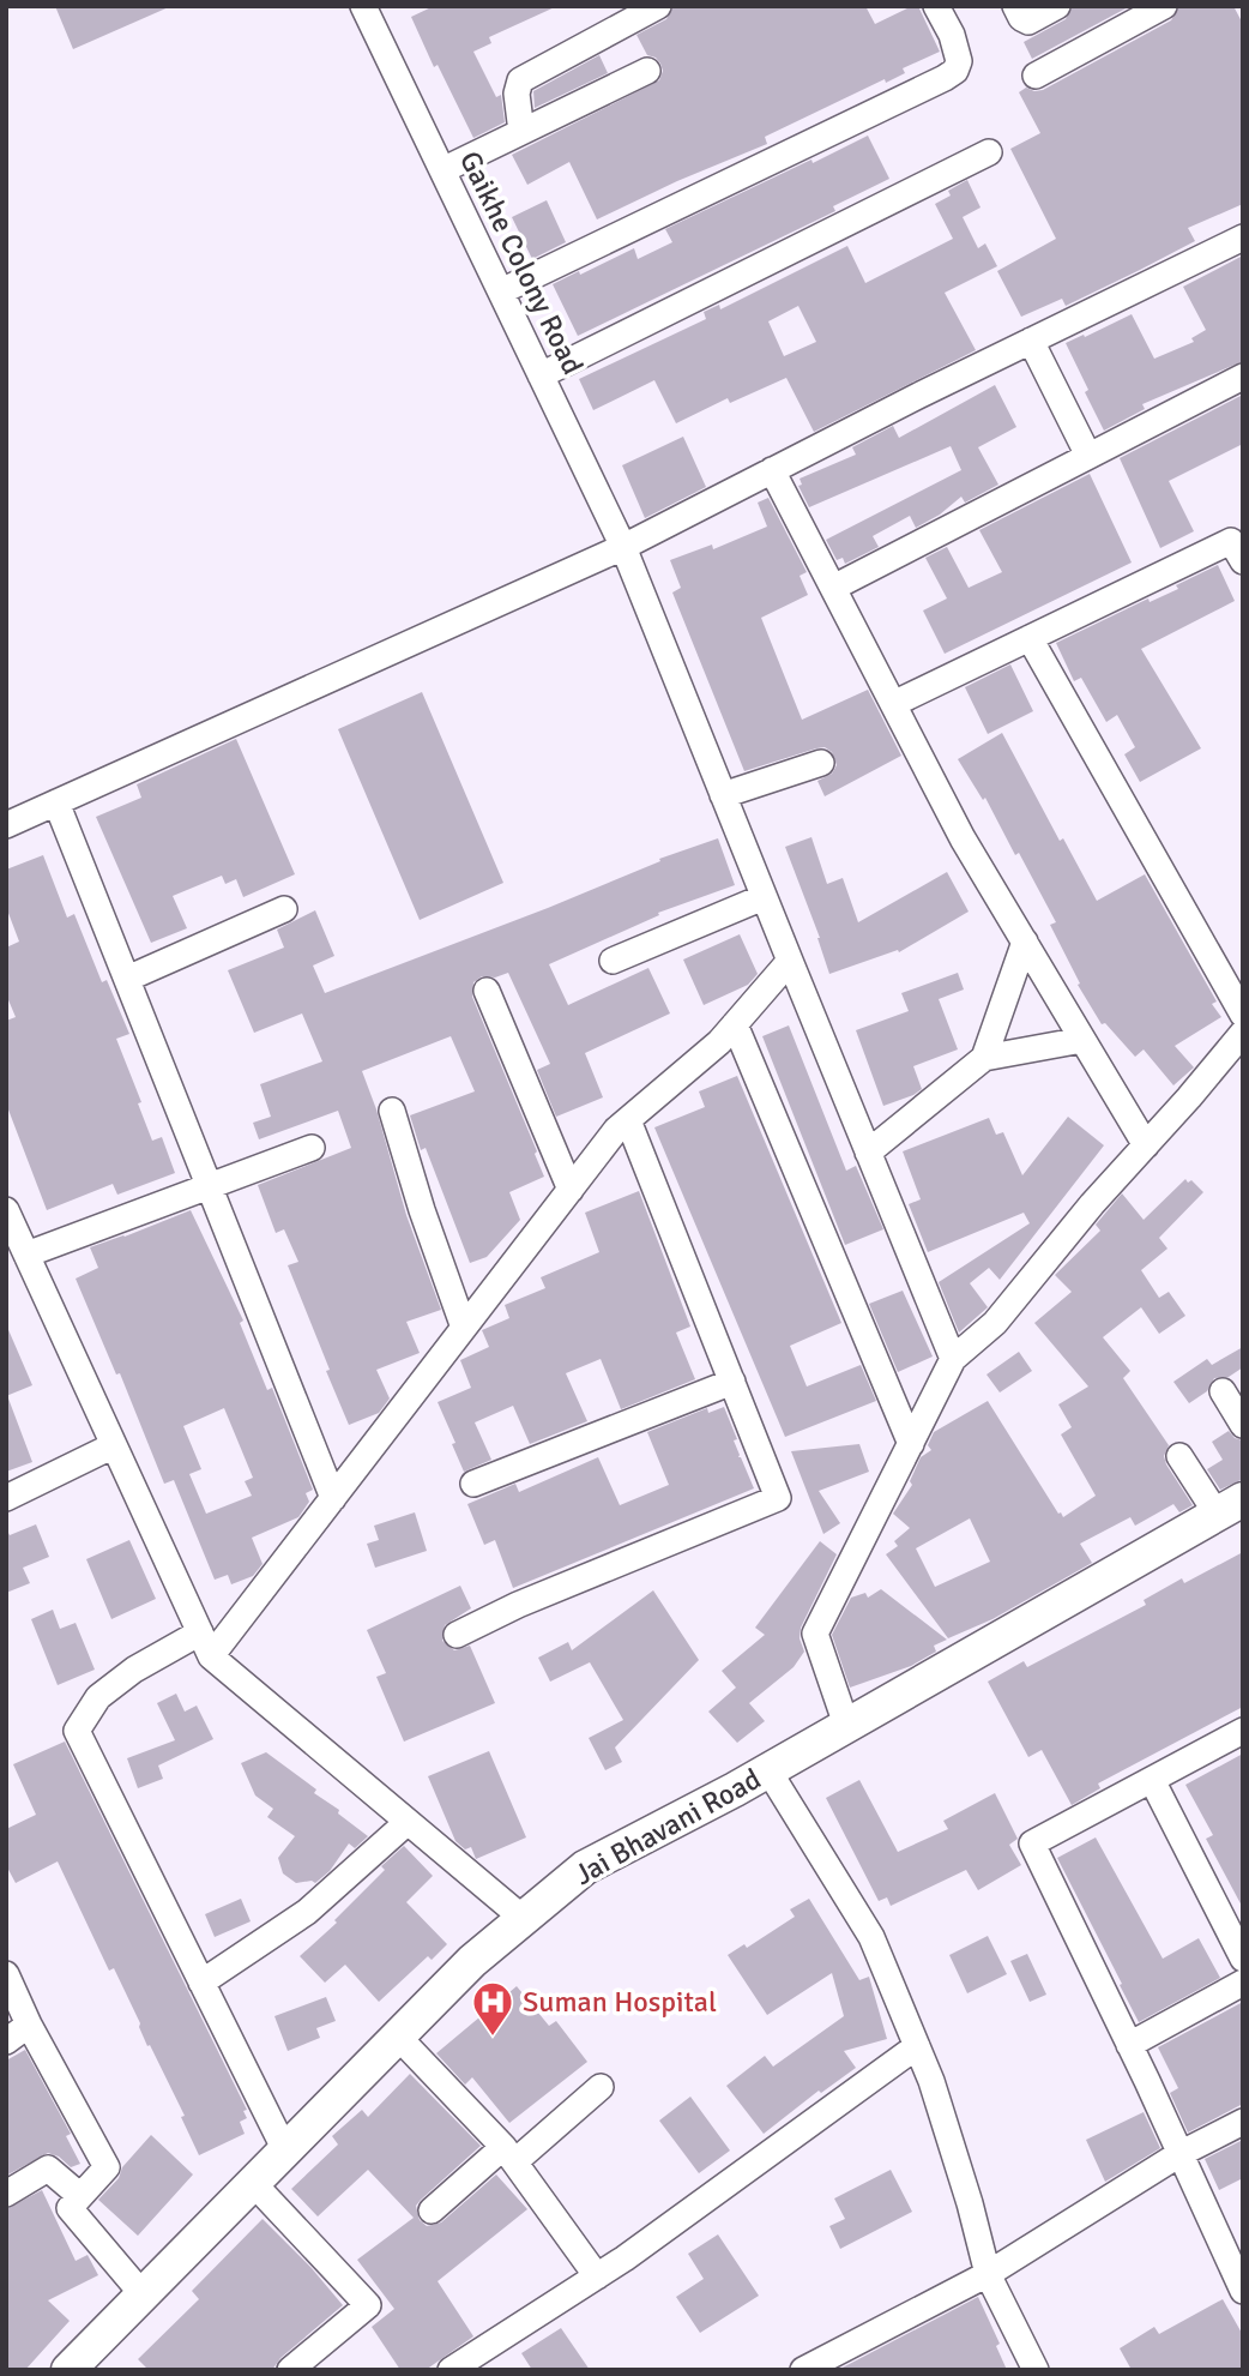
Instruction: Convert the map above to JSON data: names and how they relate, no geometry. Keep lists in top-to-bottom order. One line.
{"streets":{"street":["Gaikhe Colony Road","Jai Bhavani Road"]},"places":{"hospital":["Suman Hospital"]}}
